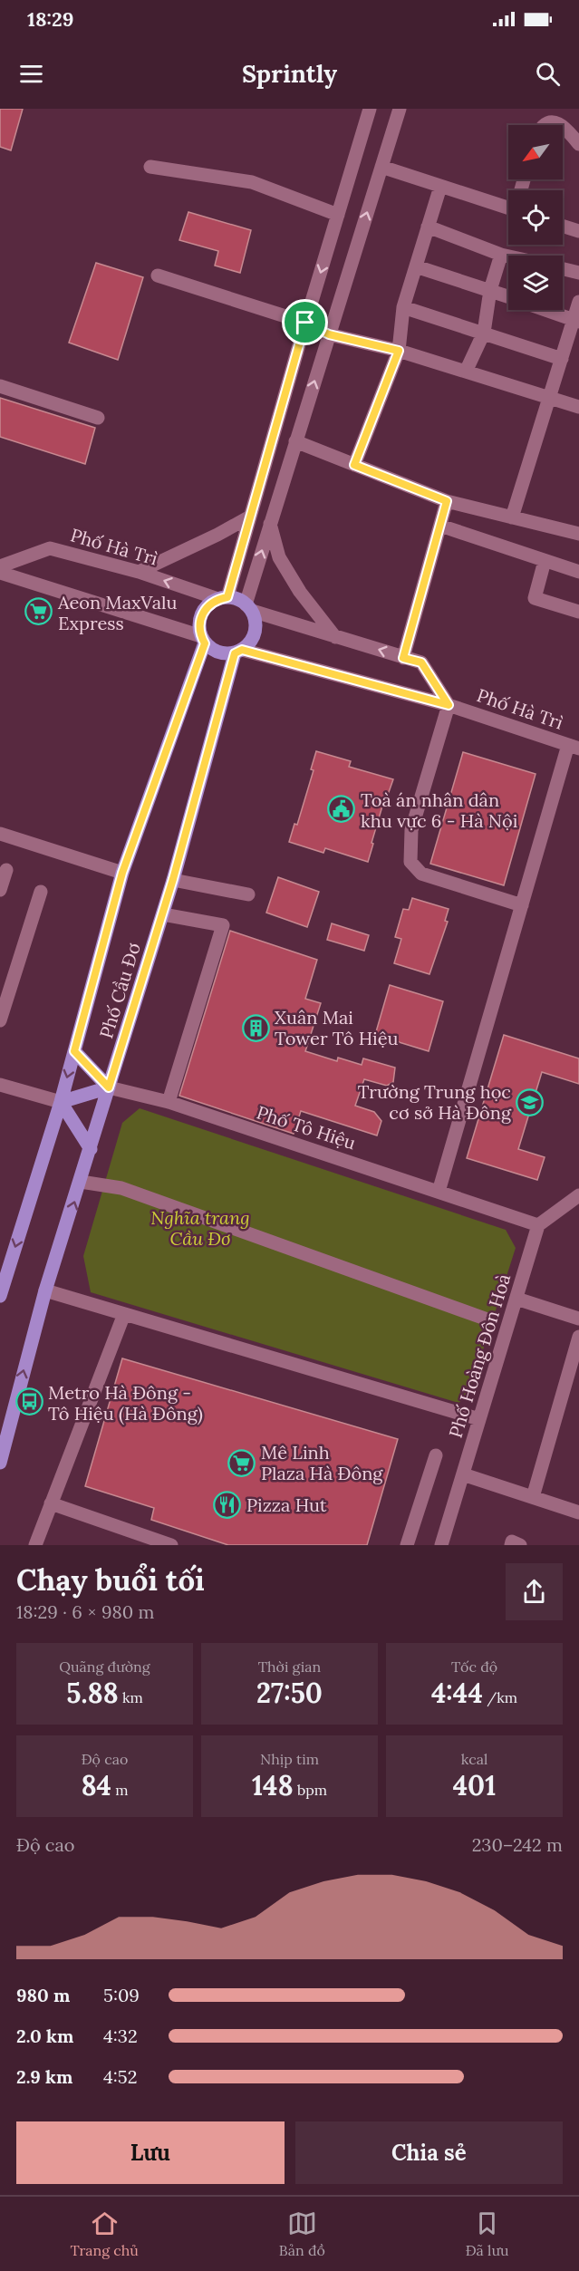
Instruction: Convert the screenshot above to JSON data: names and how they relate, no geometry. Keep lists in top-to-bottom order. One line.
{"streets":{"main road":["Phố Cầu Đơ"],"street":["Phố Hà Trì","Phố Tô Hiệu","Phố Hoàng Đôn Hoà"]},"crossings":[["Phố Hà Trì","Phố Cầu Đơ"],["Phố Cầu Đơ","Phố Tô Hiệu"],["Phố Tô Hiệu","Phố Hoàng Đôn Hoà"]],"parks":["Nghĩa trang Cầu Đơ"],"places":{"supermarket":["Aeon MaxValu Express","Mê Linh Plaza Hà Đông"],"public building":["Toà án nhân dân khu vực 6 - Hà Nội"],"building":["Xuân Mai Tower Tô Hiệu"],"school or university":["Trường Trung học cơ sở Hà Đông"],"bus stop":["Metro Hà Đông - Tô Hiệu (Hà Đông)"],"restaurant":["Pizza Hut"]},"north":"bottom left","page":{"status":"18:29","header":"Sprintly","heading":["Chạy buổi tối","18:29 · 6 × 980 m"],"stats":[["Quãng đường","5.88 km"],["Thời gian","27:50"],["Tốc độ","4:44 /km"],["Độ cao","84 m"],["Nhịp tim","148 bpm"],["kcal","401"]],"chart":["Độ cao","230–242 m"],"list":[{"name":"980 m","note":"5:09"},{"name":"2.0 km","note":"4:32"},{"name":"2.9 km","note":"4:52"}],"buttons":["Lưu","Chia sẻ"],"tabs":["Trang chủ","Bản đồ","Đã lưu"]}}
